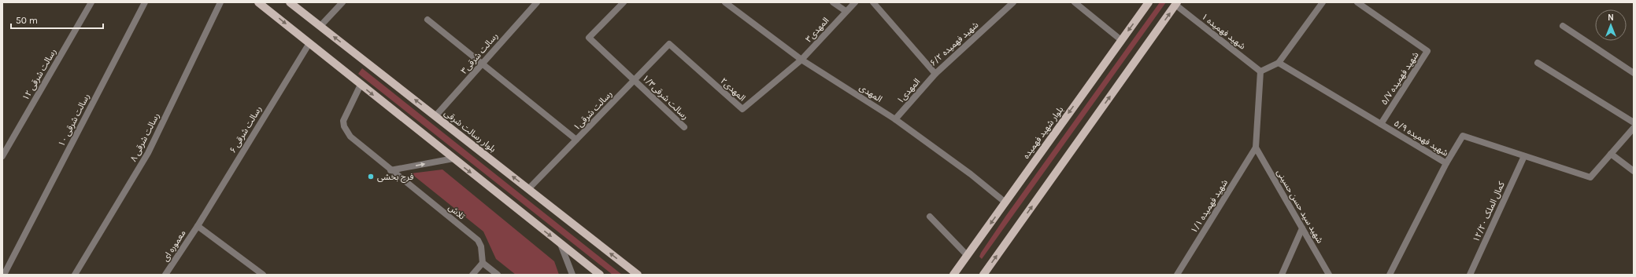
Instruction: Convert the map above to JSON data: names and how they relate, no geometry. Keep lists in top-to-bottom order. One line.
{"streets":{"main road":["بلوار رسالت شرقی","بلوار شهید فهمیده"],"street":["المهدی۳","شهید فهمیده ۱","شهید فهمیده ۶/۲","رسالت شرقی۳","رسالت شرقی ۱۲","شهید فهمیده ۵/۷","المهدی۲","المهدی۱","المهدی","رسالت شرقی۱/۳","رسالت شرقی۱","رسالت شرقی ۱۰","رسالت شرقی ۶","رسالت شرقی ۸","شهید فهمیده ۵/۹","شهید فهمیده ۱/۱","شهید سید حسن حسینی","تلاش","کمال الملک ۱۲/۲۰","معموره ای"]},"crossings":[["المهدی۳","المهدی۲"],["المهدی۳","المهدی"],["شهید فهمیده ۶/۲","المهدی۱"],["رسالت شرقی۳","بلوار رسالت شرقی"],["شهید فهمیده ۵/۷","شهید فهمیده ۵/۹"],["المهدی۲","المهدی"],["المهدی۲","رسالت شرقی۱"],["المهدی۱","المهدی"],["المهدی","بلوار شهید فهمیده"],["رسالت شرقی۱/۳","رسالت شرقی۱"],["رسالت شرقی۱","بلوار رسالت شرقی"],["رسالت شرقی ۶","معموره ای"],["شهید فهمیده ۱/۱","شهید سید حسن حسینی"]],"places":["فرح بخشی"],"scale_bar":"50 m","north":"top"}
